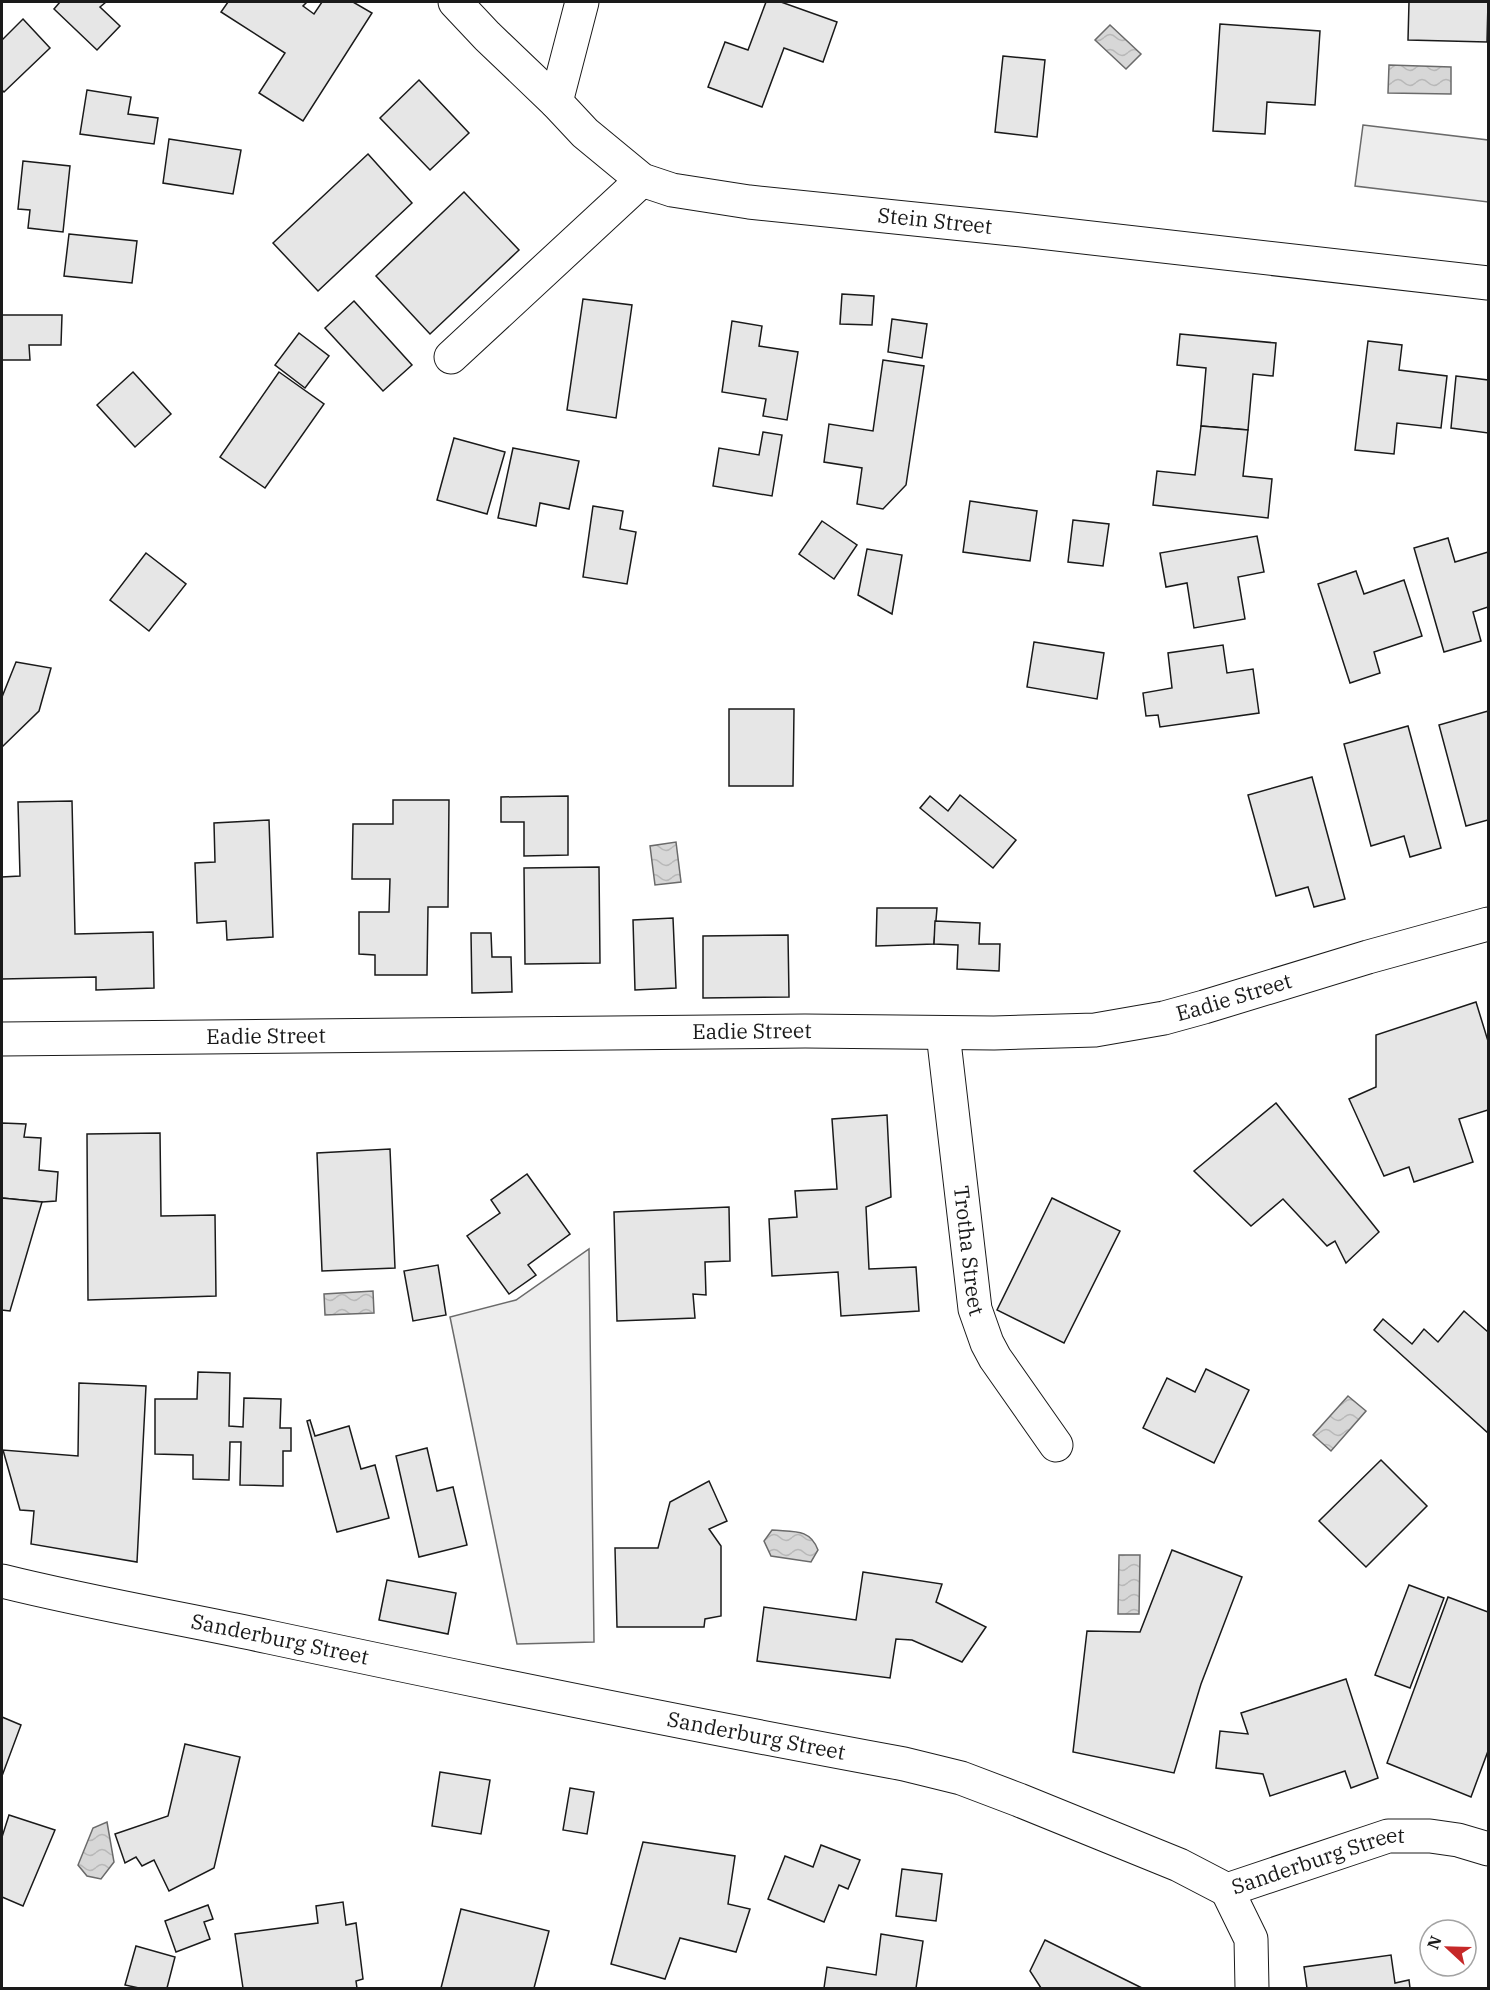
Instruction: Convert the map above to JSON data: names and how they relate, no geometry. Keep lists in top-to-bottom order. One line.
{"streets":{"street":["Stein Street","Eadie Street","Trotha Street","Sanderburg Street"]},"crossings":[["Eadie Street","Trotha Street"]],"north":"left"}
